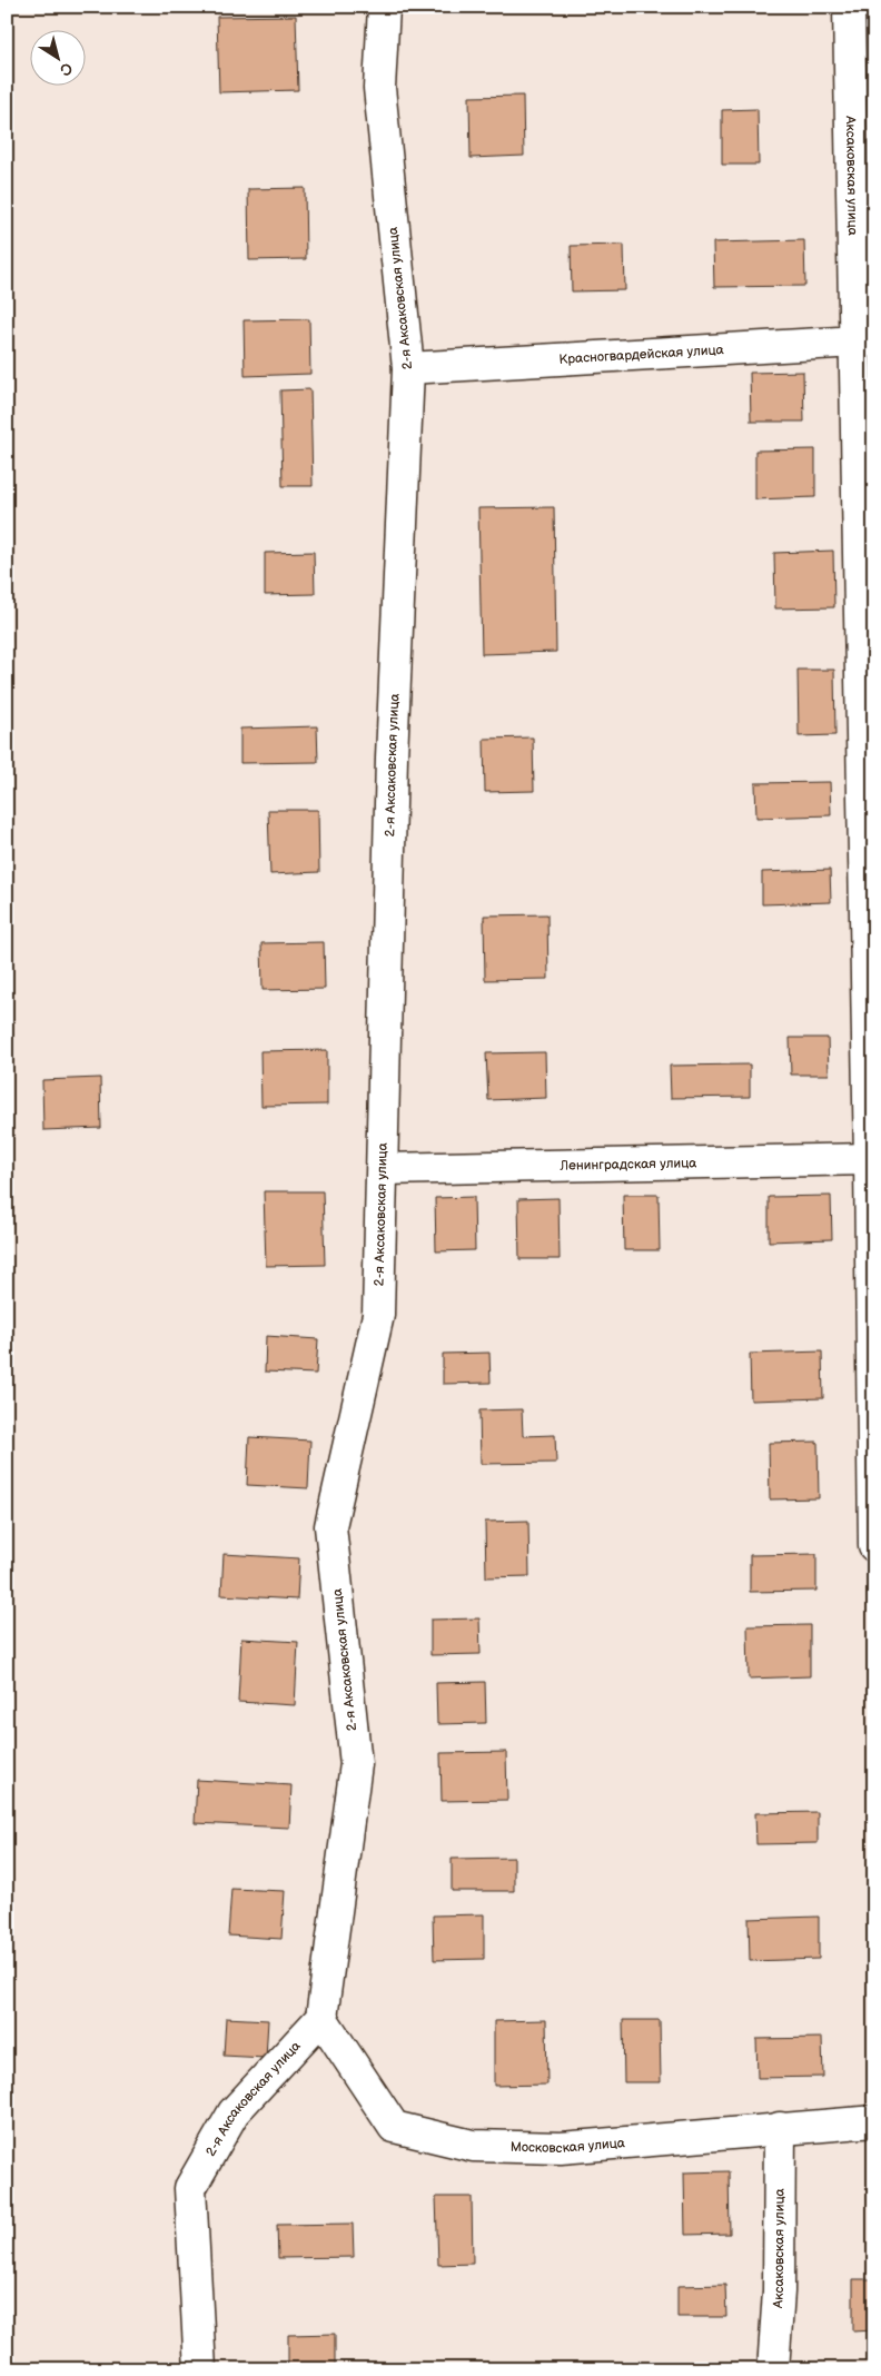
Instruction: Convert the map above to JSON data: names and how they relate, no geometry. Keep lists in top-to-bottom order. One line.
{"streets":{"street":["Аксаковская улица","2-я Аксаковская улица","Красногвардейская улица","Ленинградская улица","Московская улица"]},"crossings":[["Аксаковская улица","Красногвардейская улица"],["Аксаковская улица","Ленинградская улица"],["Аксаковская улица","Московская улица"],["2-я Аксаковская улица","Красногвардейская улица"],["2-я Аксаковская улица","Ленинградская улица"],["2-я Аксаковская улица","Московская улица"]],"north":"bottom right"}
